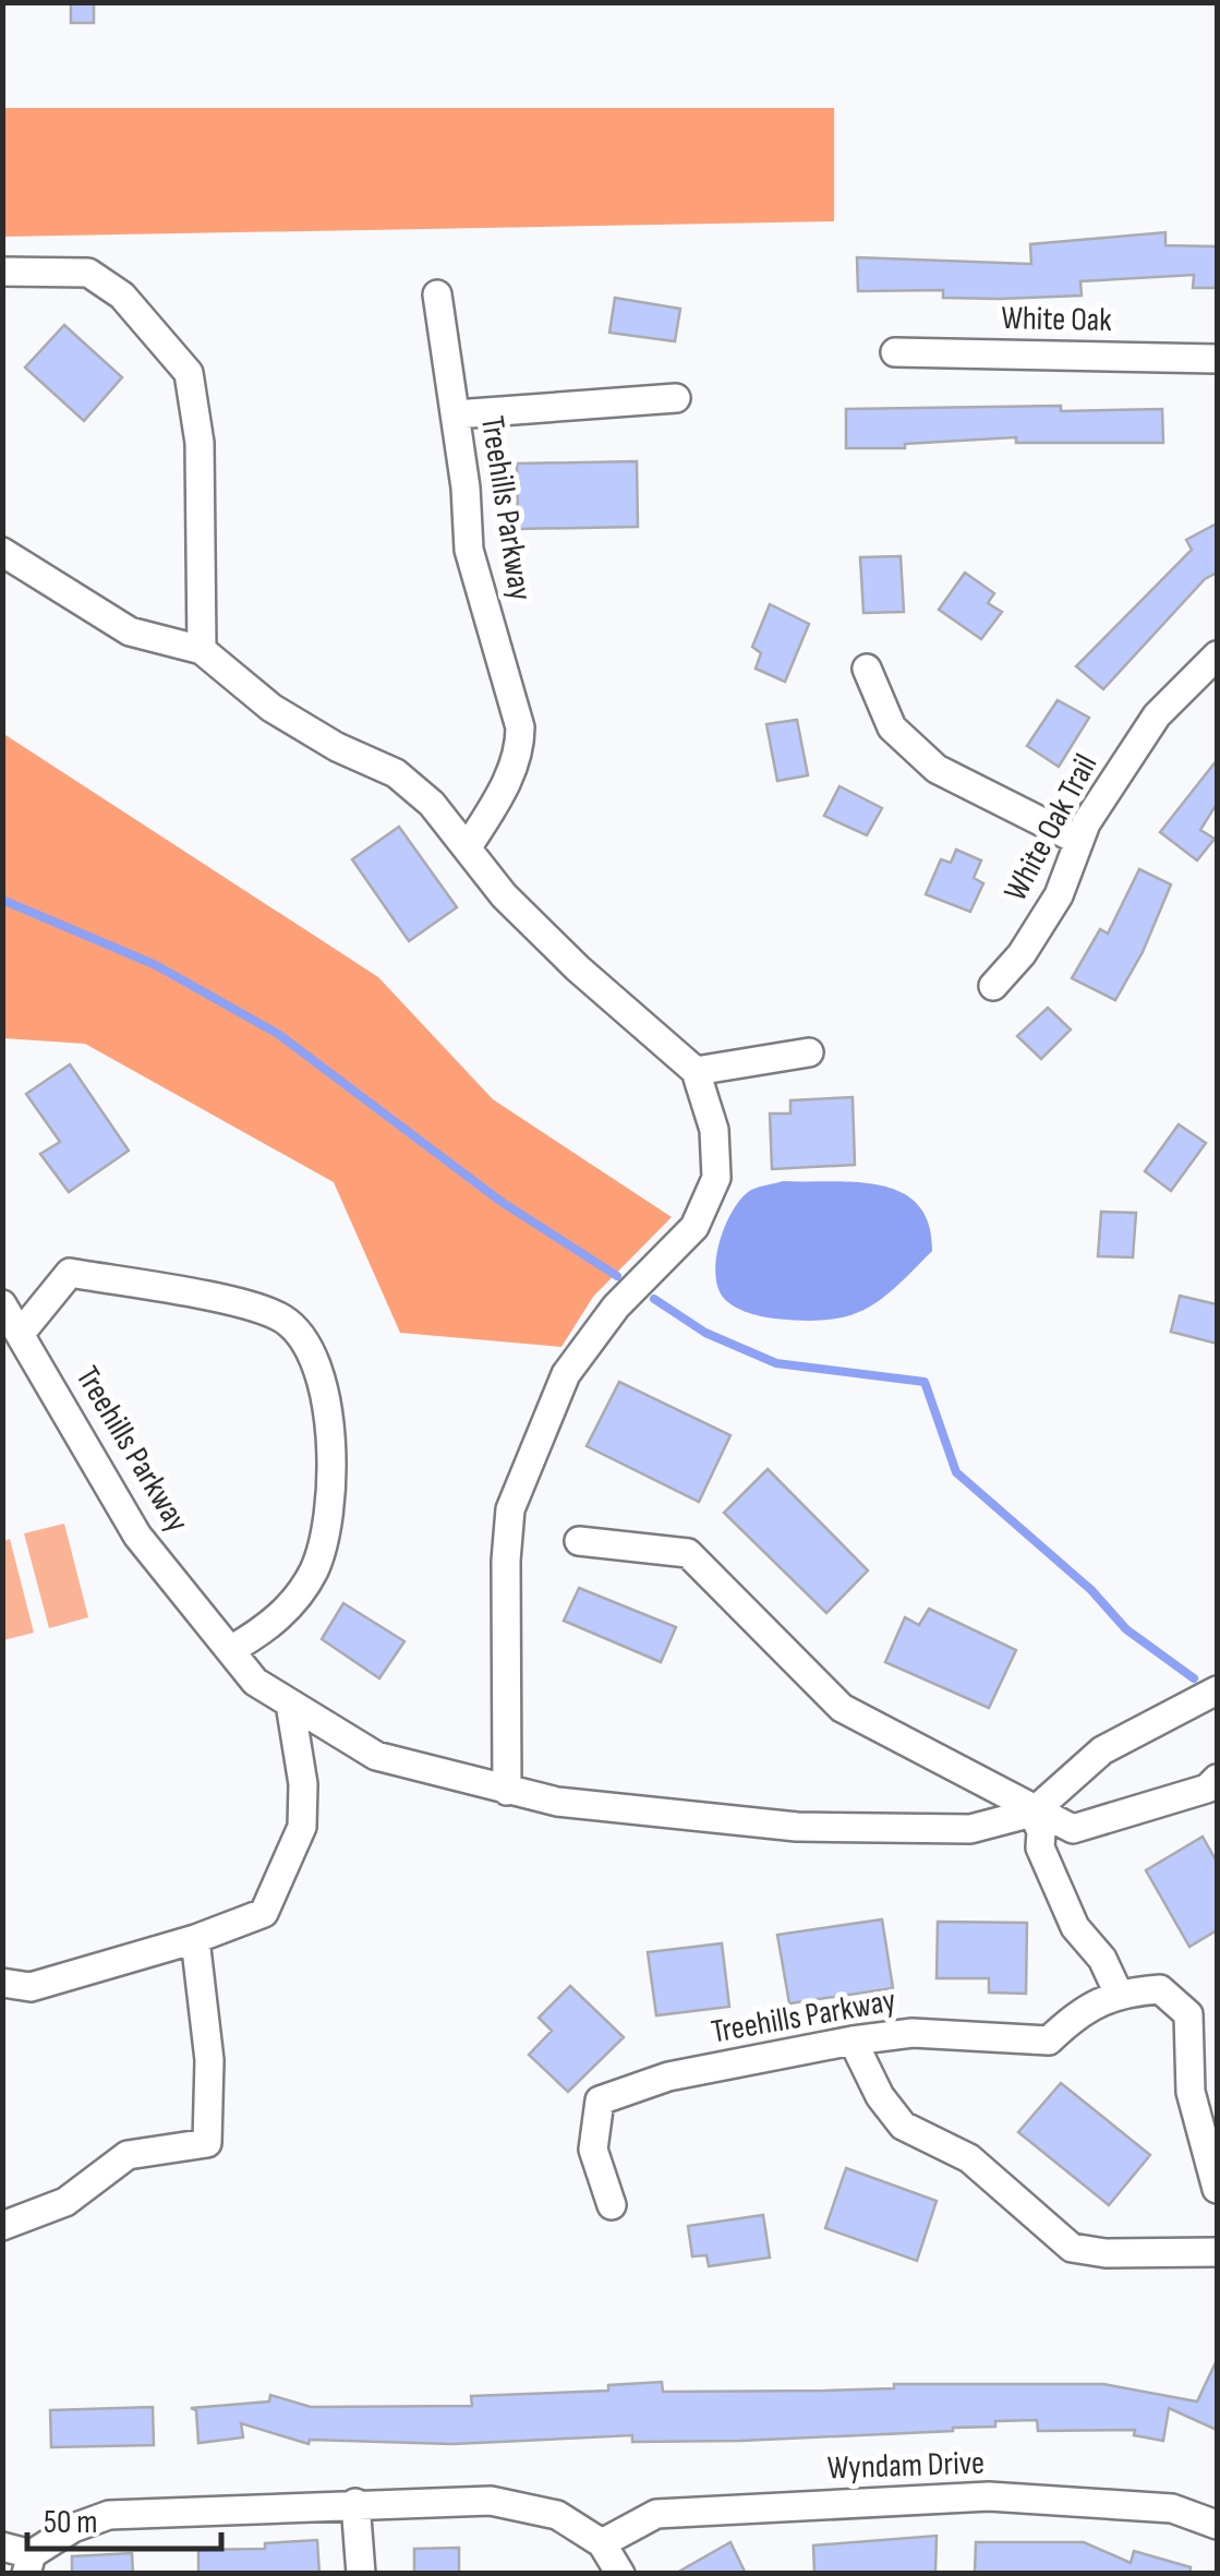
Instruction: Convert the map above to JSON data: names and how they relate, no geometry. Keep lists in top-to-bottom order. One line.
{"streets":{"street":["White Oak","Treehills Parkway","White Oak Trail","Wyndam Drive"]},"scale_bar":"50 m"}
